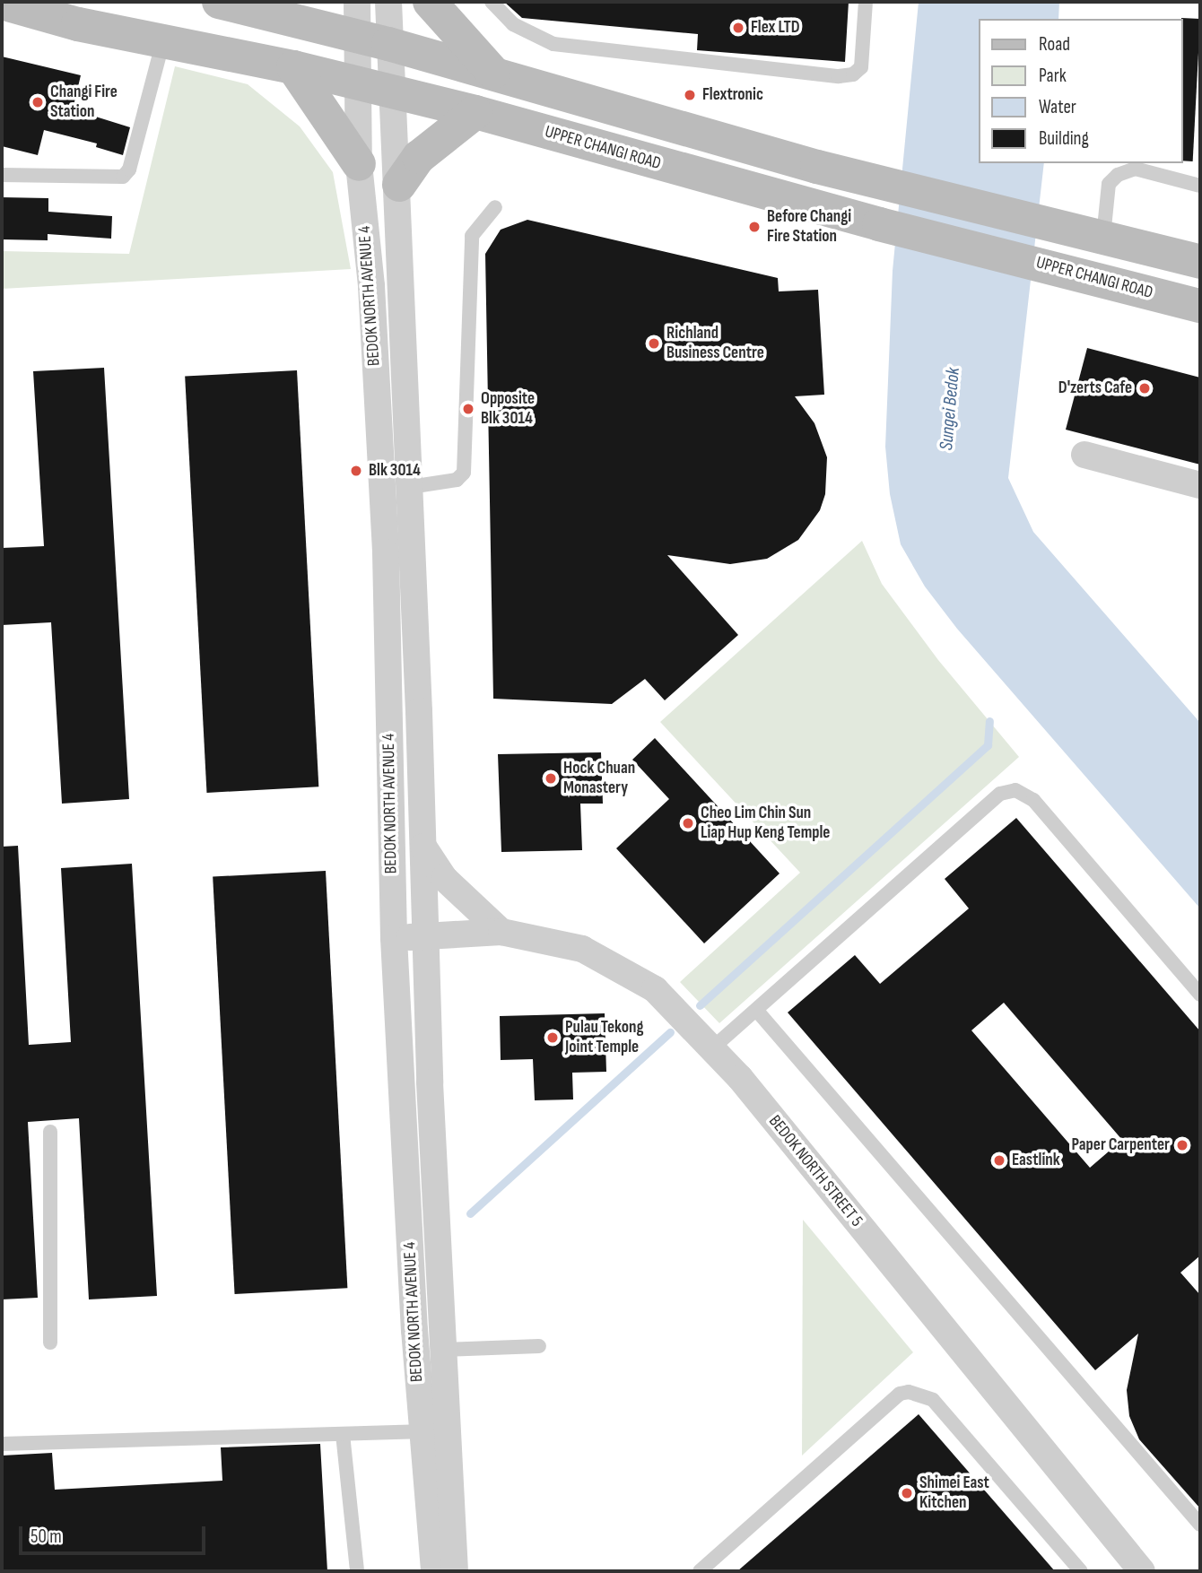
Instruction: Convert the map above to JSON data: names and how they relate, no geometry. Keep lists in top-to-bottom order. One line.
{"streets":{"street":["UPPER CHANGI ROAD","BEDOK NORTH AVENUE 4","BEDOK NORTH STREET 5"]},"crossings":[["UPPER CHANGI ROAD","BEDOK NORTH AVENUE 4"],["BEDOK NORTH AVENUE 4","BEDOK NORTH STREET 5"]],"water":["Sungei Bedok"],"places":["Flex LTD","Flextronic","Changi Fire Station","Before Changi Fire Station","Richland Business Centre","D'zerts Cafe","Opposite Blk 3014","Blk 3014","Hock Chuan Monastery","Cheo Lim Chin Sun Liap Hup Keng Temple","Pulau Tekong Joint Temple","Paper Carpenter","Eastlink","Shimei East Kitchen"],"legend":["Road","Park","Water","Building"],"scale_bar":"50 m"}
